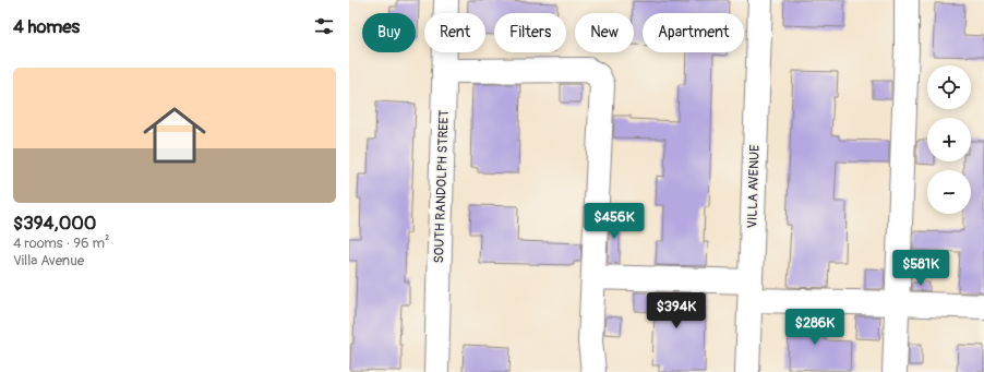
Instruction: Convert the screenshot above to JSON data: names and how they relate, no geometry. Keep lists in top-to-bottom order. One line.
{"streets":{"street":["SOUTH RANDOLPH STREET","VILLA AVENUE"]},"page":{"heading":"4 homes","chip":["Buy","Rent","Filters","New","Apartment"],"list":[{"name":"$394,000","note":"4 rooms · 96 m² · Villa Avenue"}],"map_buttons":["+","−"],"price":["$456K","$581K","$394K","$286K"]}}
